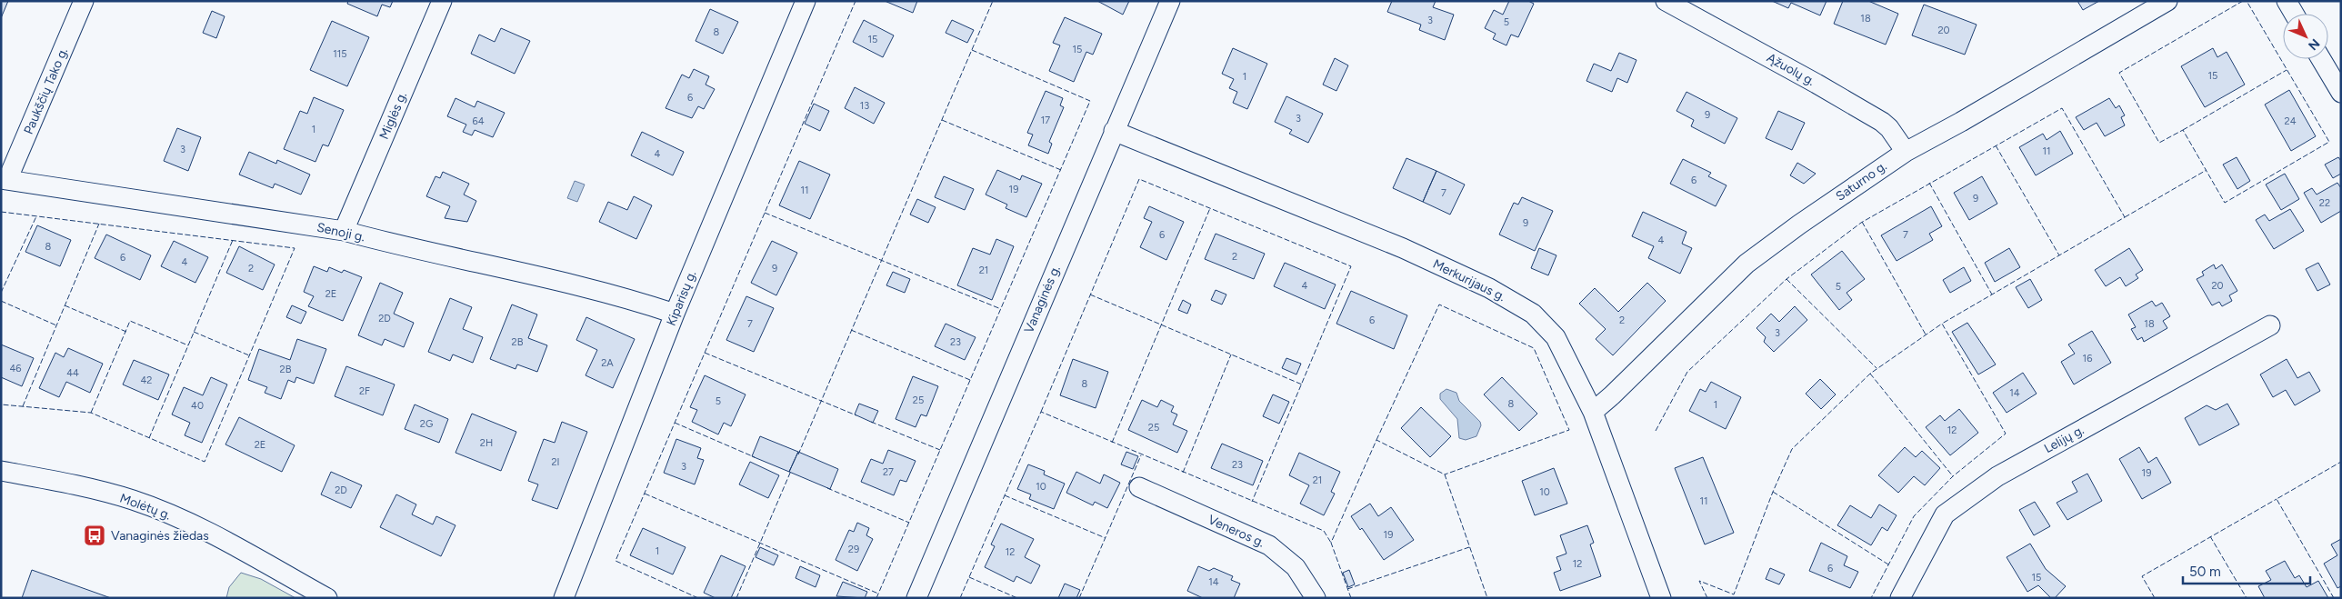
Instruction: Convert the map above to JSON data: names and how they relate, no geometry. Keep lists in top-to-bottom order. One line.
{"streets":{"street":["Ąžuolų g.","Paukščių Tako g.","Miglės g.","Saturno g.","Senoji g.","Merkurijaus g.","Kiparisų g.","Vanaginės g.","Lelijų g.","Molėtų g.","Veneros g."]},"crossings":[["Ąžuolų g.","Saturno g."],["Paukščių Tako g.","Senoji g."],["Miglės g.","Senoji g."],["Saturno g.","Merkurijaus g."],["Senoji g.","Kiparisų g."],["Merkurijaus g.","Vanaginės g."]],"places":{"bus stop":["Vanaginės žiedas"]},"house_numbers":["18","3","5","20","8","15","15","115","15","1","6","13","9","3","17","64","24","1","3","11","4","6","19","11","7","9","22","9","6","7","4","8","2","6","4","2","9","21","4","20","5","2E","2D","6","2","7","18","3","2B","23","16","2A","46","2B","44","42","8","2F","14","25","5","8","1","40","2G","25","12","2H","2E","2I","23","3","27","19","21","10","2D","10","11","19","29","1","12","12","6","15","14"],"scale_bar":"50 m","north":"bottom right"}
